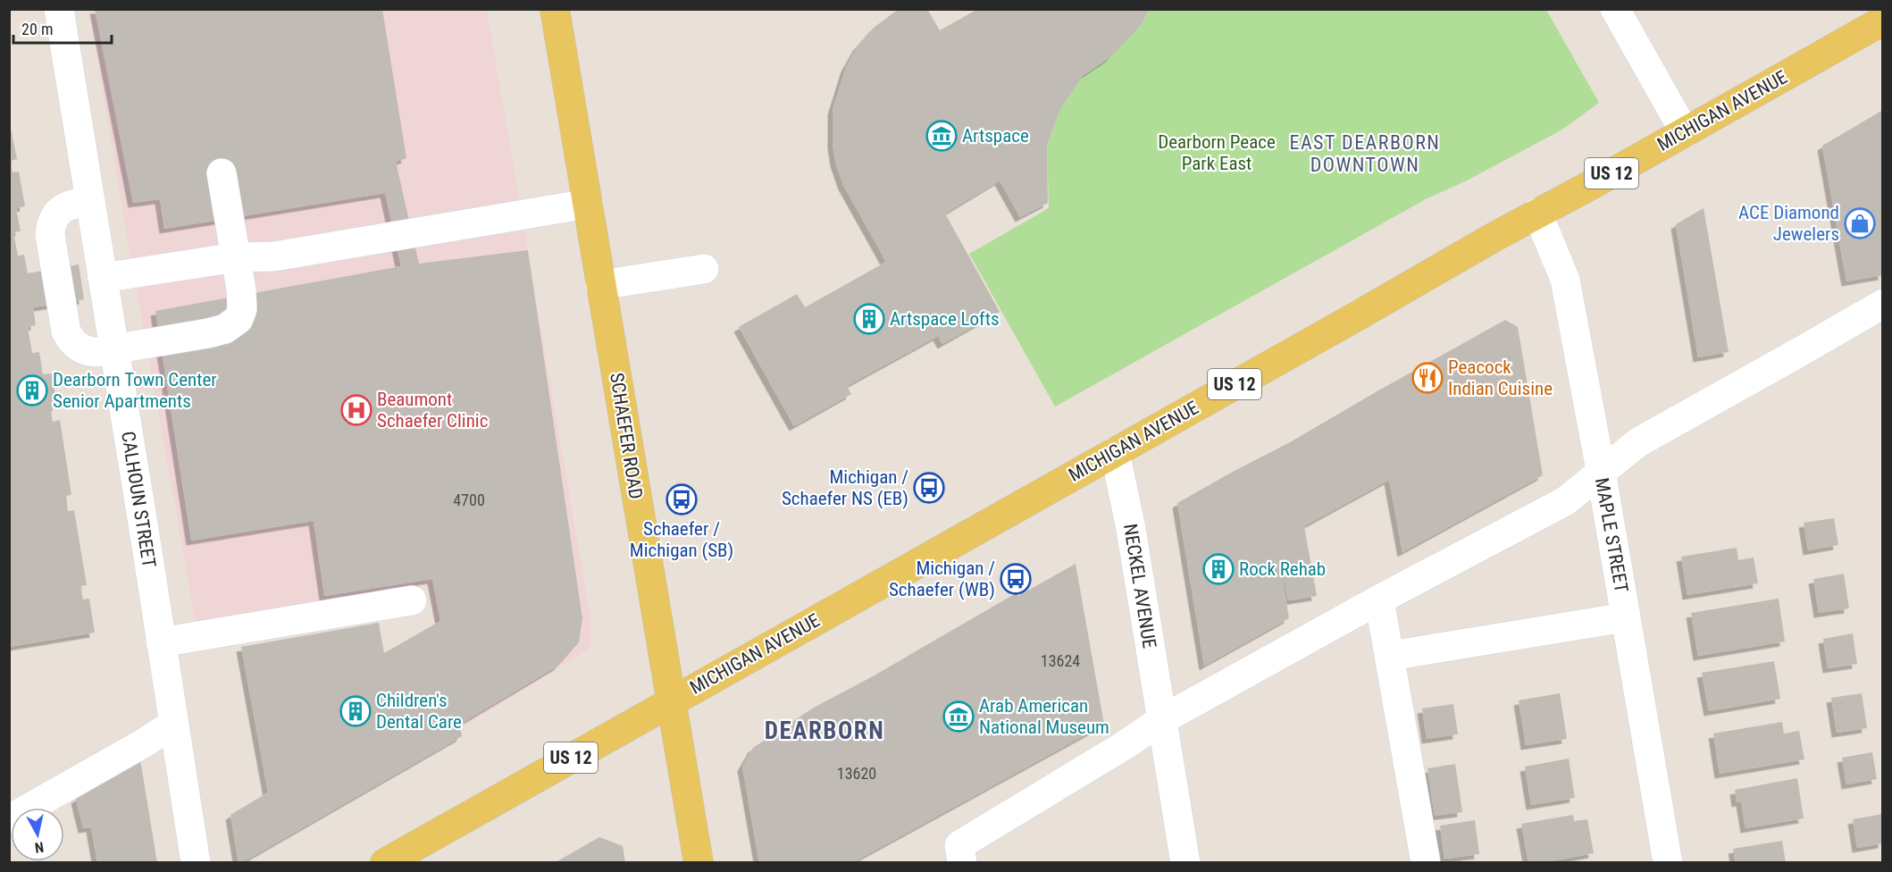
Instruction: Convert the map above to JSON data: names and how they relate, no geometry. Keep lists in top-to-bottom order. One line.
{"streets":{"main road":["MICHIGAN AVENUE","US 12","SCHAEFER ROAD"],"street":["CALHOUN STREET","MAPLE STREET","NECKEL AVENUE"]},"crossings":[["MICHIGAN AVENUE","SCHAEFER ROAD"],["MICHIGAN AVENUE","MAPLE STREET"],["MICHIGAN AVENUE","NECKEL AVENUE"]],"districts":["EAST DEARBORN DOWNTOWN","DEARBORN"],"parks":["Dearborn Peace Park East"],"places":{"museum":["Artspace","Arab American National Museum"],"shop":["ACE Diamond Jewelers"],"building":["Artspace Lofts","Dearborn Town Center Senior Apartments","Rock Rehab","Children's Dental Care"],"restaurant":["Peacock Indian Cuisine"],"hospital":["Beaumont Schaefer Clinic"],"bus stop":["Michigan / Schaefer NS (EB)","Schaefer / Michigan (SB)","Michigan / Schaefer (WB)"]},"house_numbers":["4700","13624","13620"],"scale_bar":"20 m","north":"bottom"}
